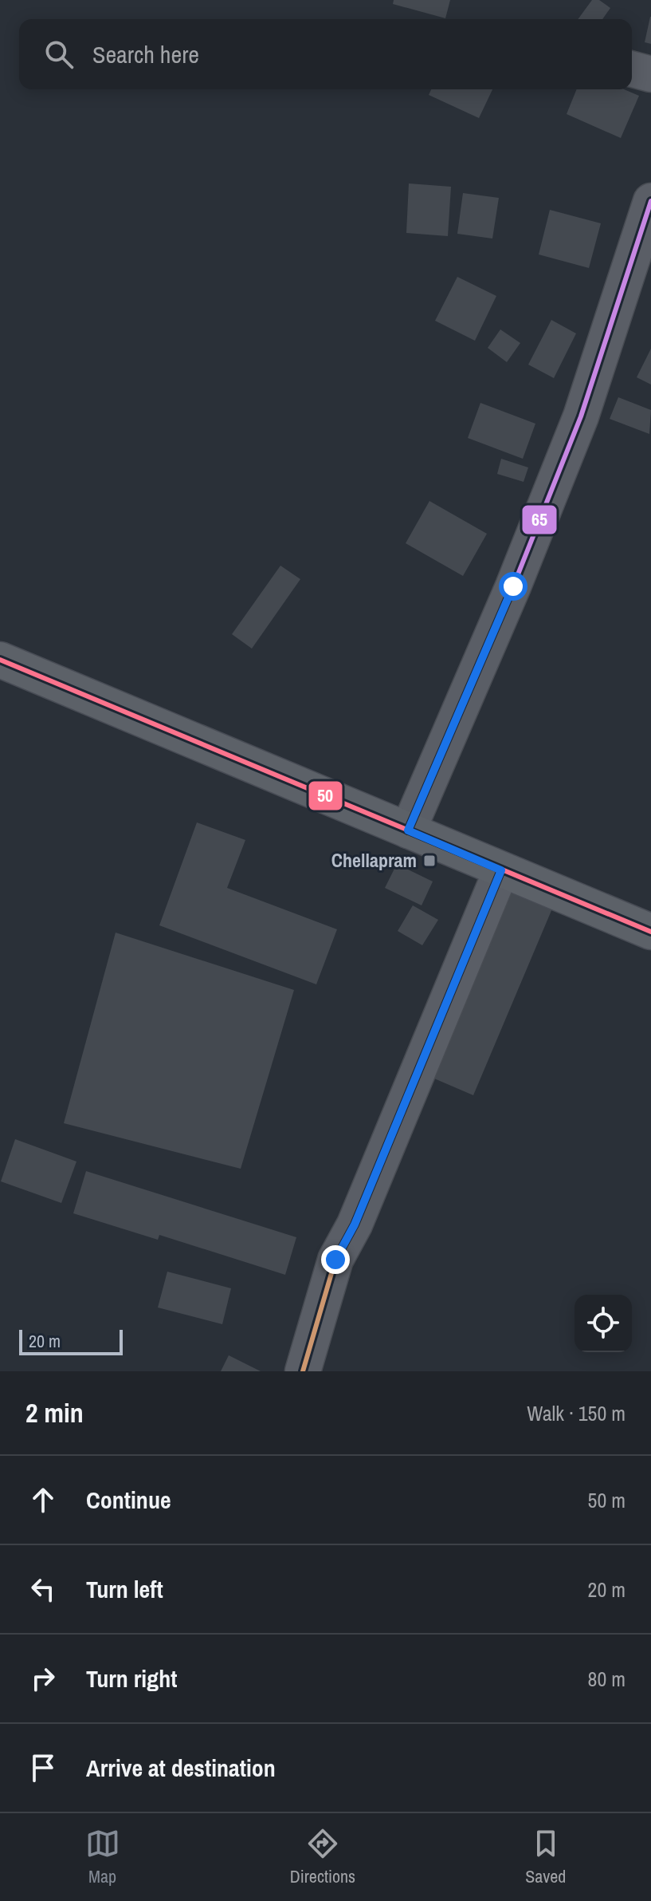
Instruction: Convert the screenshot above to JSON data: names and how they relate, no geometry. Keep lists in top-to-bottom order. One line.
{"places":{"transit":["Chellapram"]},"lines":["transit line 65","transit line 50"],"scale_bar":"20 m","page":{"search":"Search here","scale":"20 m","heading":["2 min","Walk · 150 m"],"list":[["Continue","50 m"],["Turn left","20 m"],["Turn right","80 m"],"Arrive at destination"],"nav":["Map","Directions","Saved"]}}
